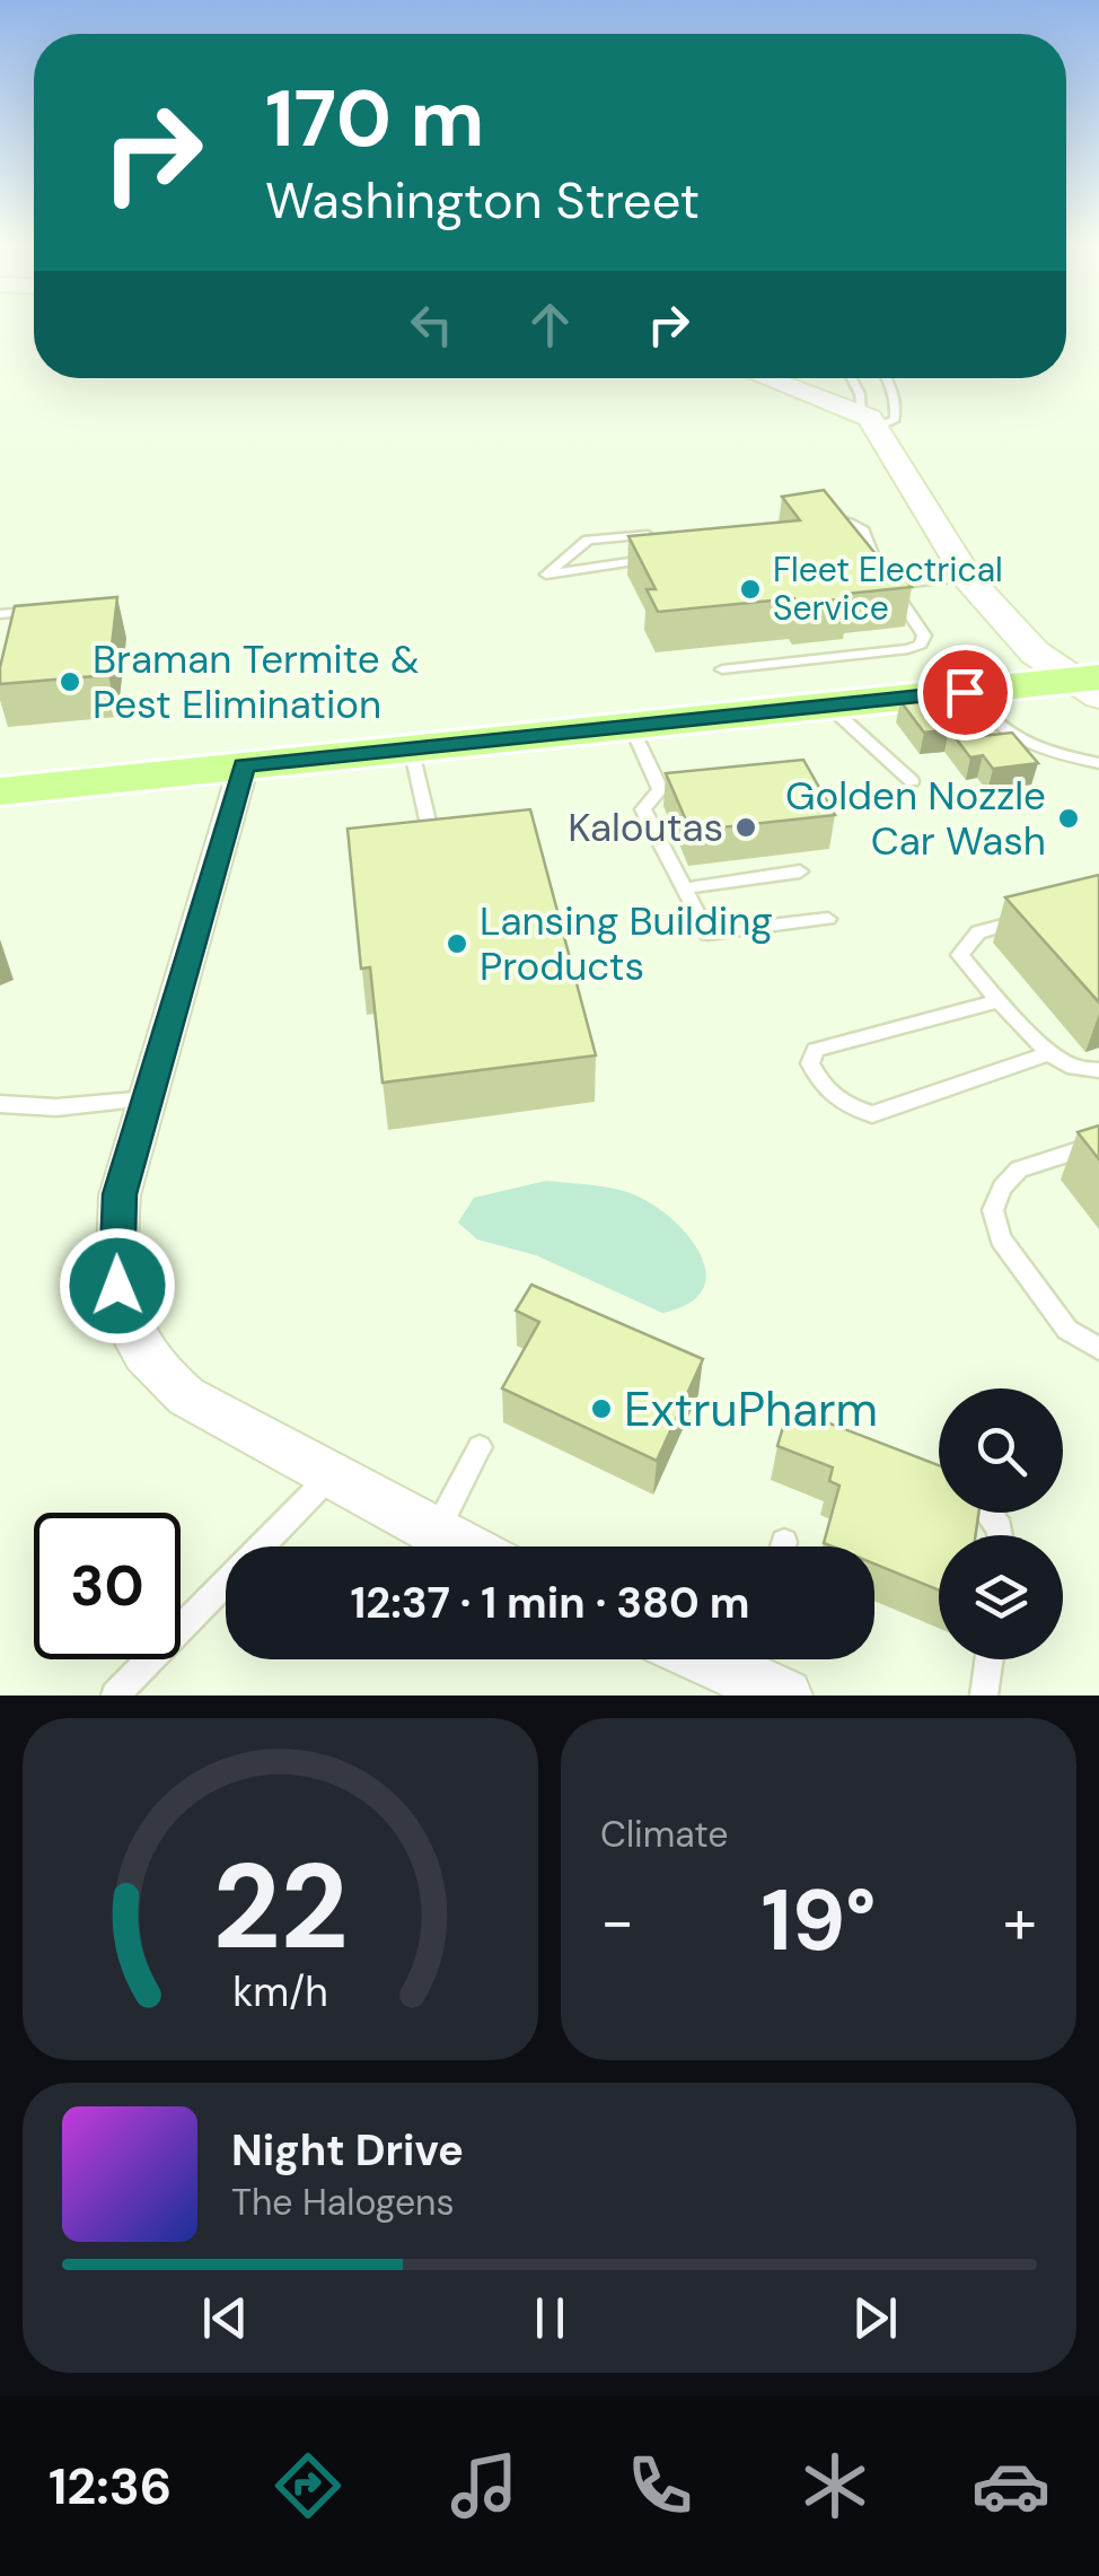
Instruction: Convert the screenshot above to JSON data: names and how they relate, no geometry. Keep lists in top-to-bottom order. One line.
{"places":["Fleet Electrical Service","Braman Termite & Pest Elimination","Golden Nozzle Car Wash","Kaloutas","Lansing Building Products","ExtruPharm"],"page":{"turn":["170 m","Washington Street"],"limit":"30","trip":"12:37 · 1 min · 380 m","tile":"Climate","heat":["−","19°","+"],"song":["Night Drive","The Halogens"],"tabs":"12:36","gauge":["22","km/h"]}}
